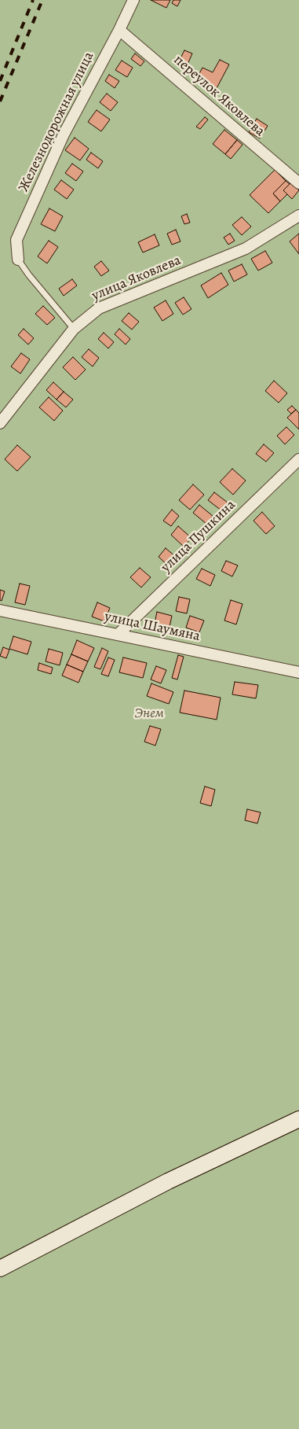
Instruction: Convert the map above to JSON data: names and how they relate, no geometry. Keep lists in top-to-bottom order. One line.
{"streets":{"street":["переулок Яковлева","Железнодорожная улица","улица Яковлева","улица Пушкина","улица Шаумяна"]},"crossings":[["переулок Яковлева","Железнодорожная улица"],["улица Пушкина","улица Шаумяна"]],"parks":["Энем"]}
